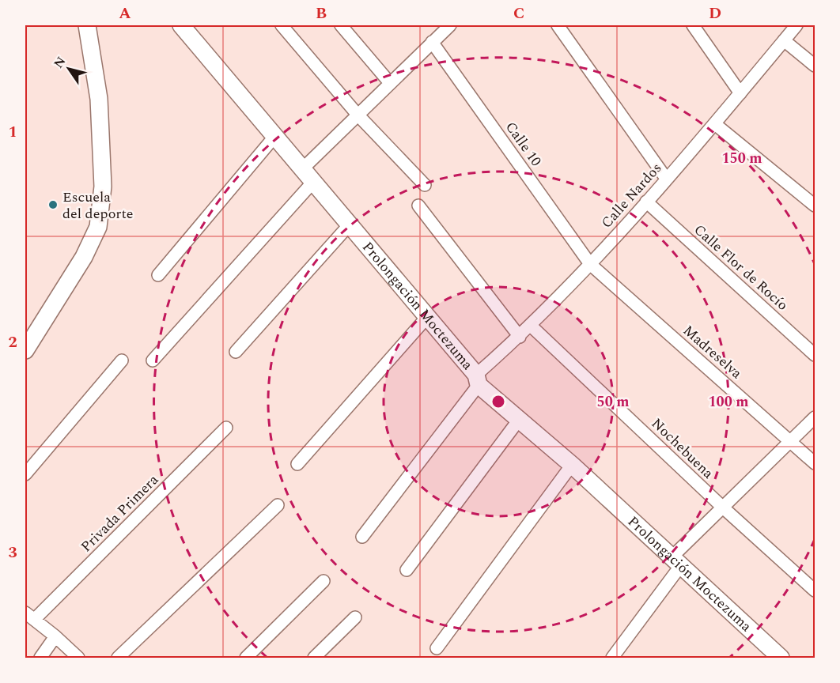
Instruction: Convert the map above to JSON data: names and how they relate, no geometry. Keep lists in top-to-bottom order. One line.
{"streets":{"main road":["Prolongación Moctezuma"],"street":["Calle 10","Calle Nardos","Calle Flor de Rocío","Madreselva","Nochebuena","Privada Primera"]},"crossings":[["Calle 10","Calle Nardos"],["Calle 10","Madreselva"],["Calle Nardos","Calle Flor de Rocío"],["Calle Nardos","Prolongación Moctezuma"],["Calle Nardos","Madreselva"],["Calle Nardos","Nochebuena"]],"places":["Escuela del deporte"],"north":"top left","grid":{"columns":["A","B","C","D"],"rows":["1","2","3"]},"rings":["150 m","50 m","100 m"]}
